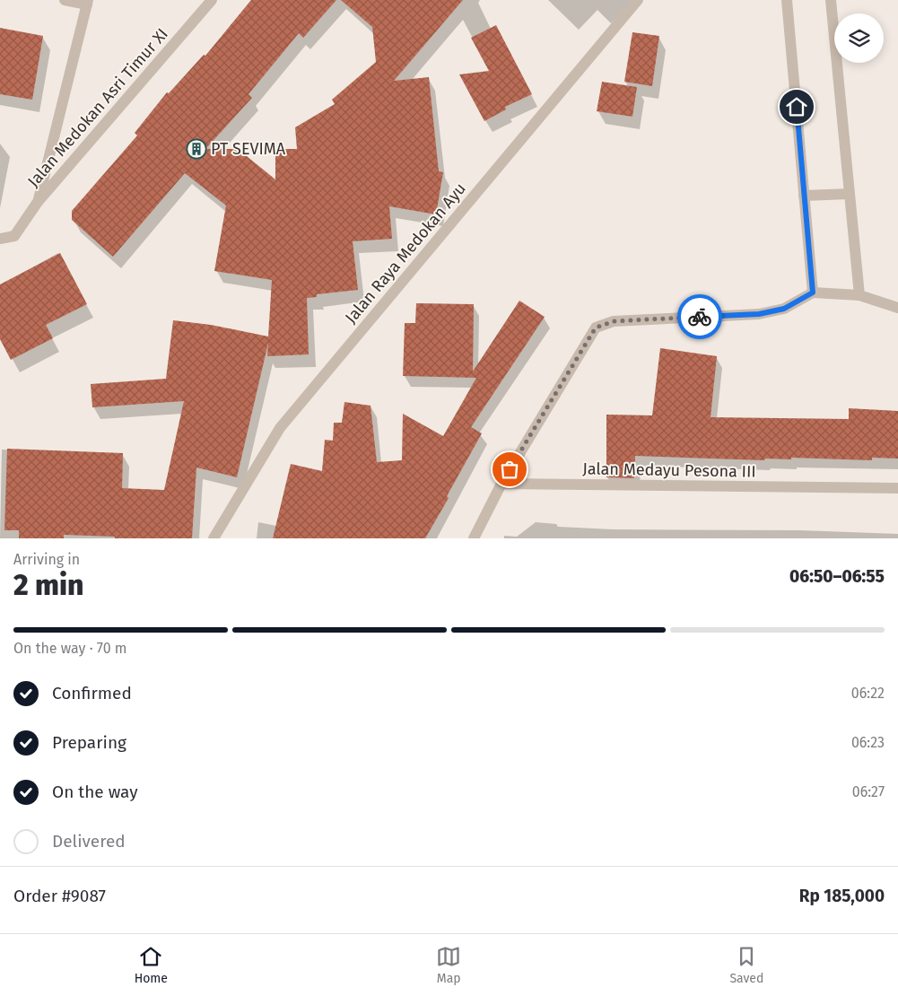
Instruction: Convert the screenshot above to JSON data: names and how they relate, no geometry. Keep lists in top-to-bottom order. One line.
{"streets":{"street":["Jalan Medokan Asri Timur XI","Jalan Raya Medokan Ayu","Jalan Medayu Pesona III"]},"places":{"building":["PT SEVIMA"]},"page":{"heading":["2 min","Arriving in","06:50–06:55"],"panel":["Order #9087","Rp 185,000"],"bar":"On the way · 70 m","list":[["Confirmed","06:22"],["Preparing","06:23"],["On the way","06:27"],"Delivered"],"tabs":["Home","Map","Saved"]}}
